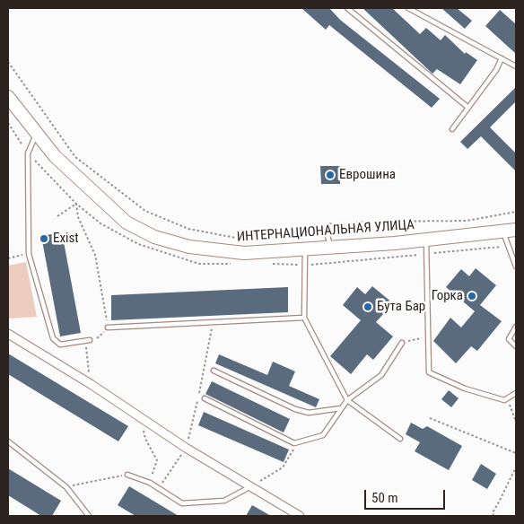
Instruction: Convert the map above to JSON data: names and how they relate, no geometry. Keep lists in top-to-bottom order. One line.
{"streets":{"main road":["ИНТЕРНАЦИОНАЛЬНАЯ УЛИЦА"]},"places":["Еврошина","Exist","Горка","Бута Бар"],"scale_bar":"50 m"}
